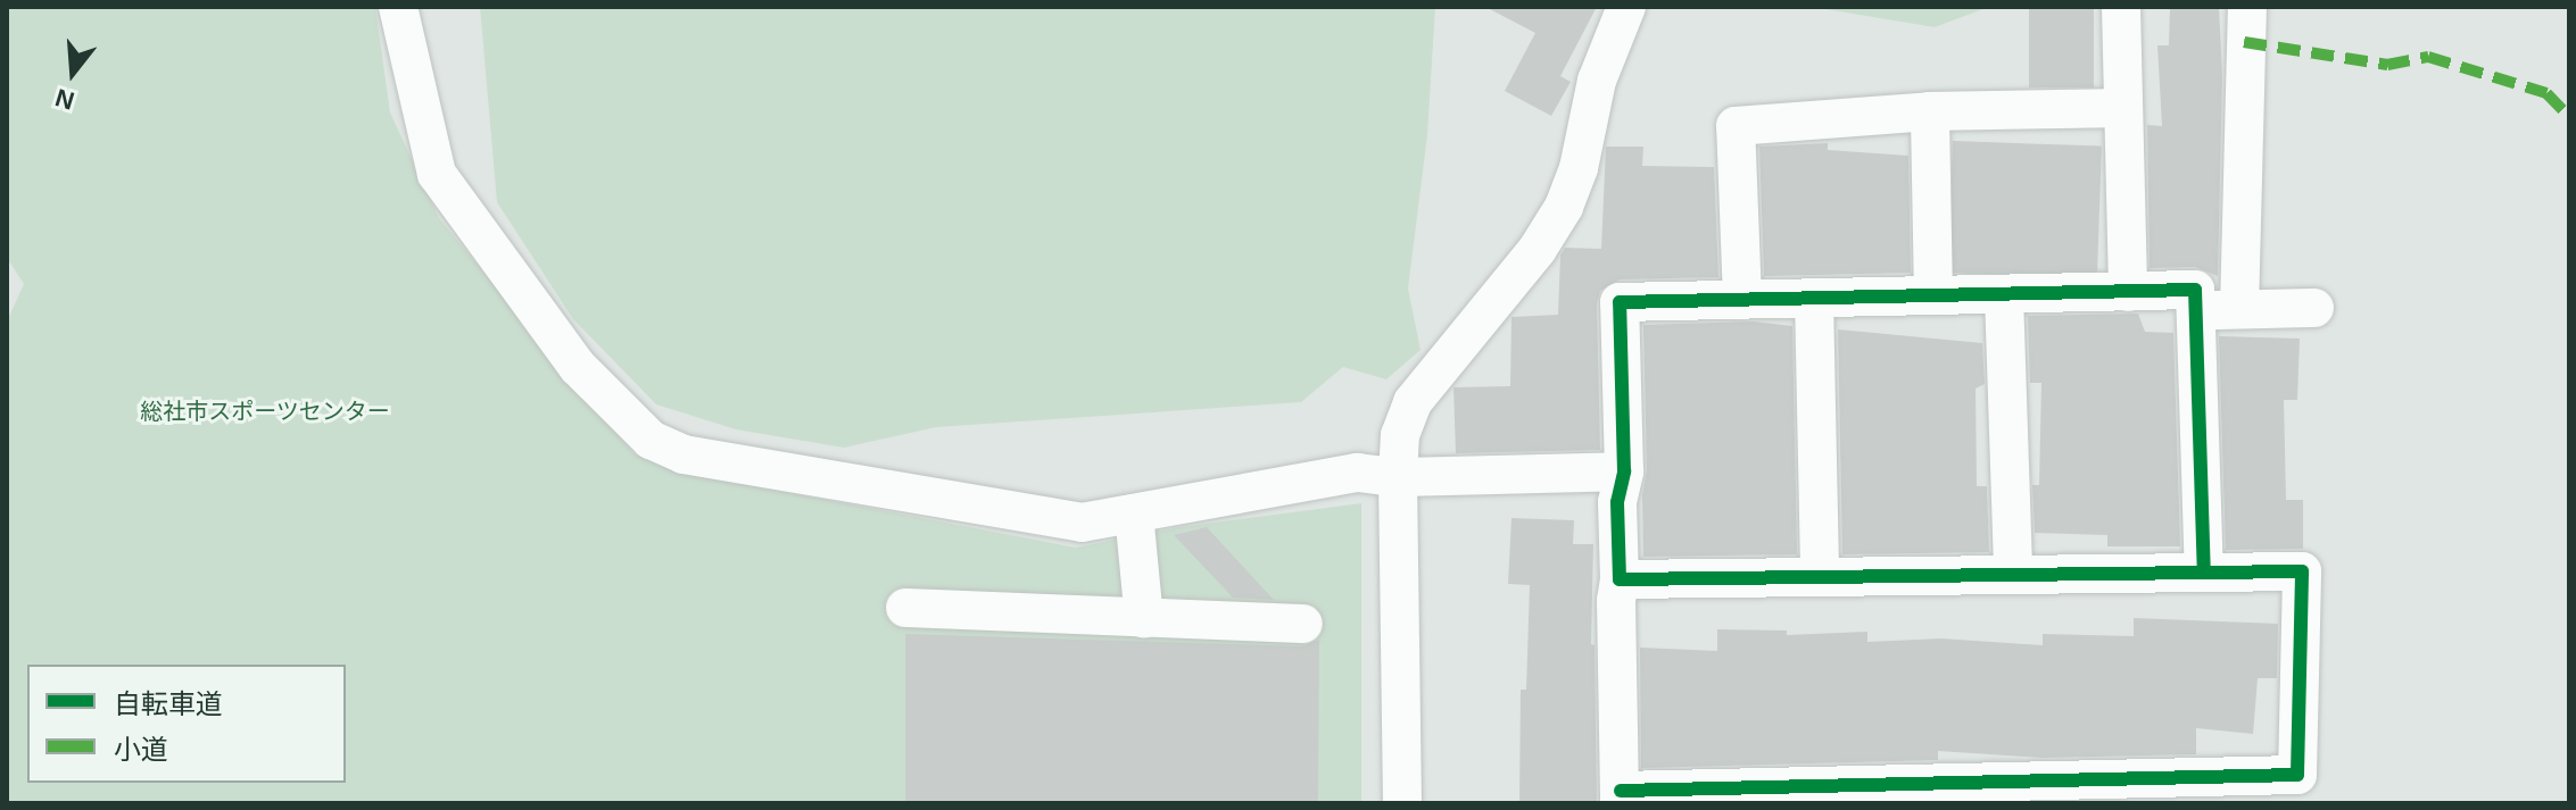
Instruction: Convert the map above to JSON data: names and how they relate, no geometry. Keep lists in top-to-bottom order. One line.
{"parks":["総社市スポーツセンター"],"legend":["自転車道","小道"],"north":"bottom"}
